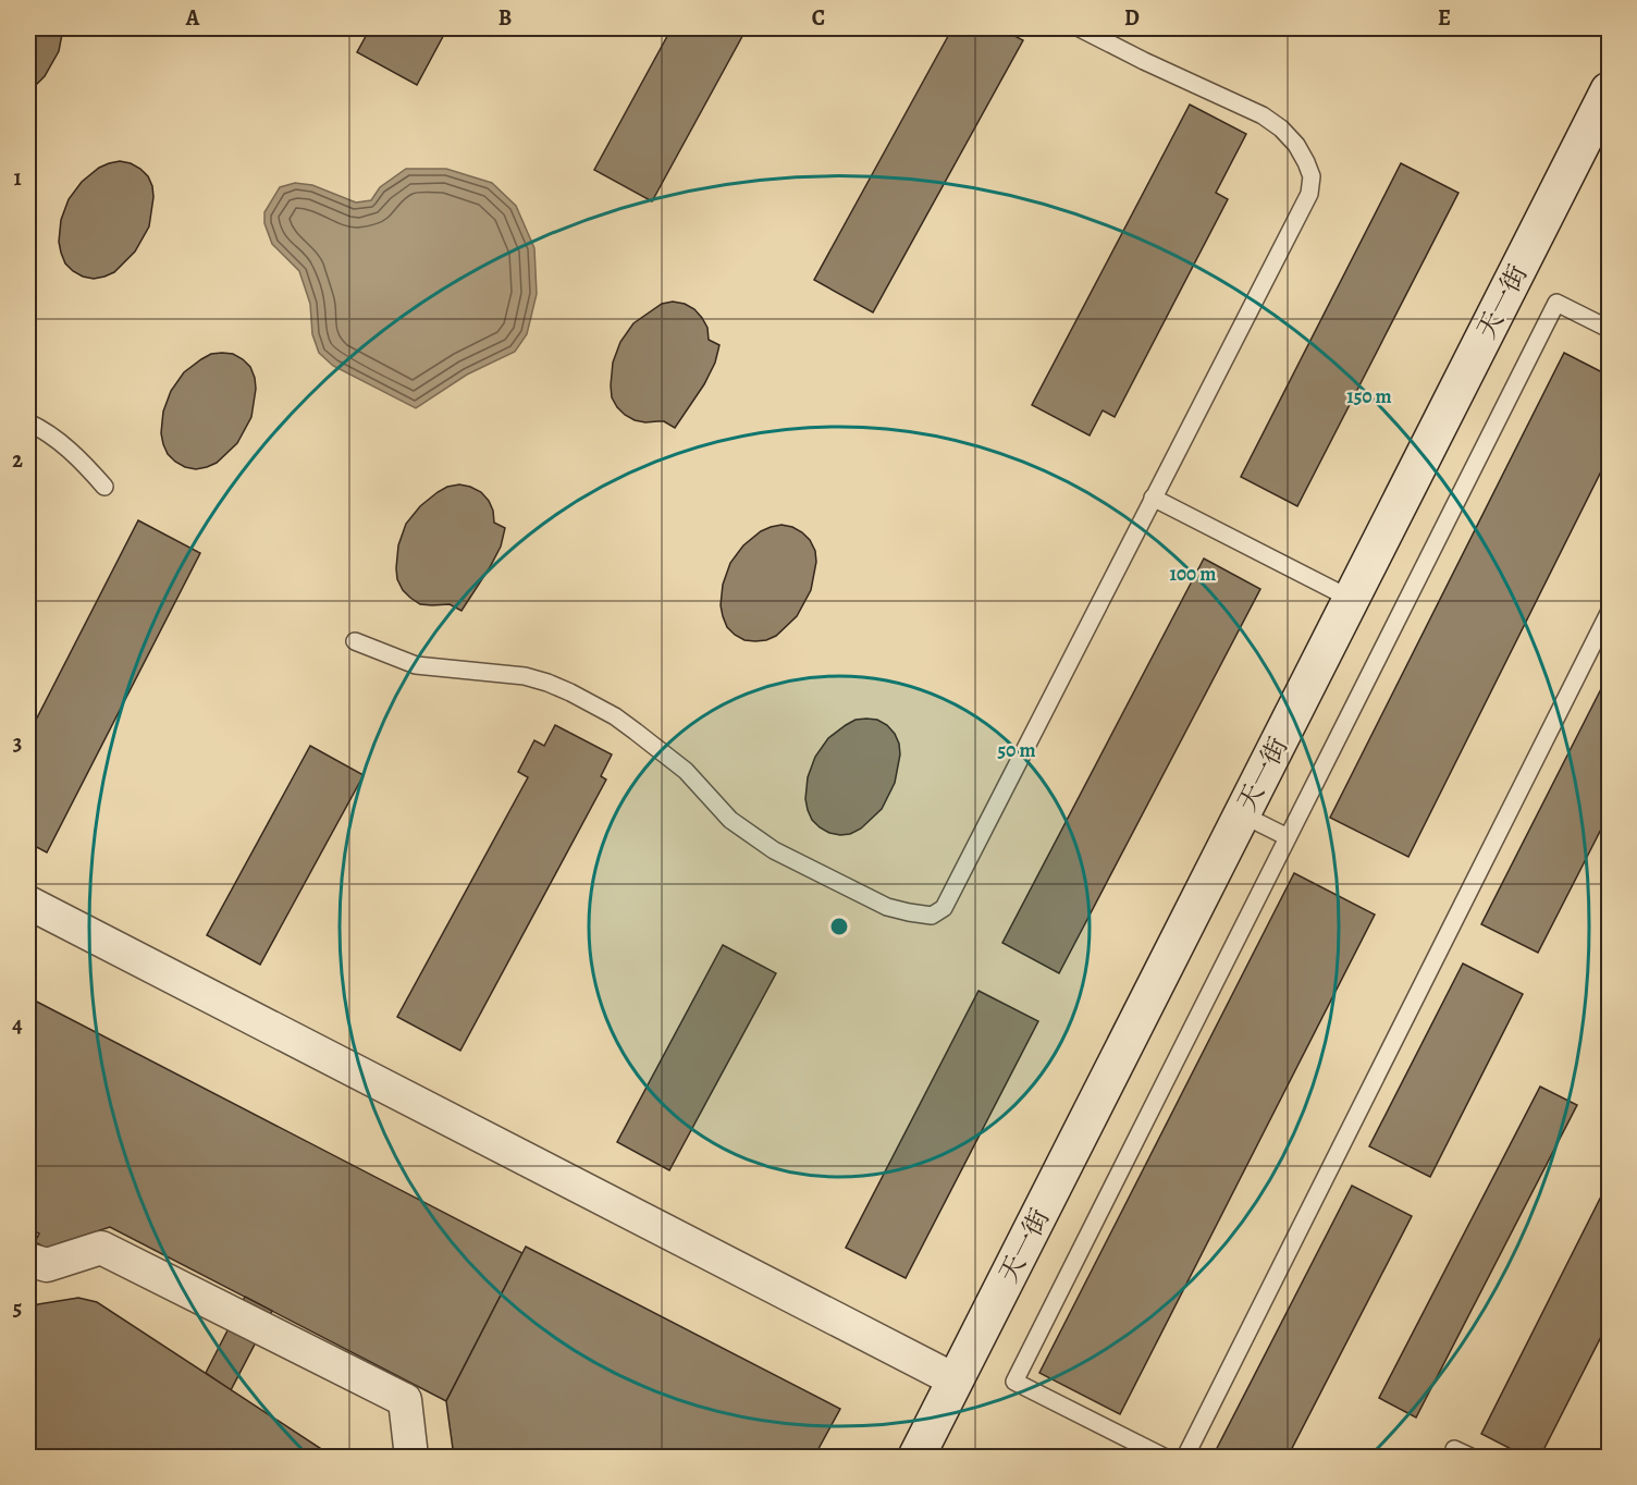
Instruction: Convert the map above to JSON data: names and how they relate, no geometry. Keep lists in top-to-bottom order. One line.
{"streets":{"street":["天一街"]},"grid":{"columns":["A","B","C","D","E"],"rows":["1","2","3","4","5"]},"rings":["150 m","100 m","50 m"]}
